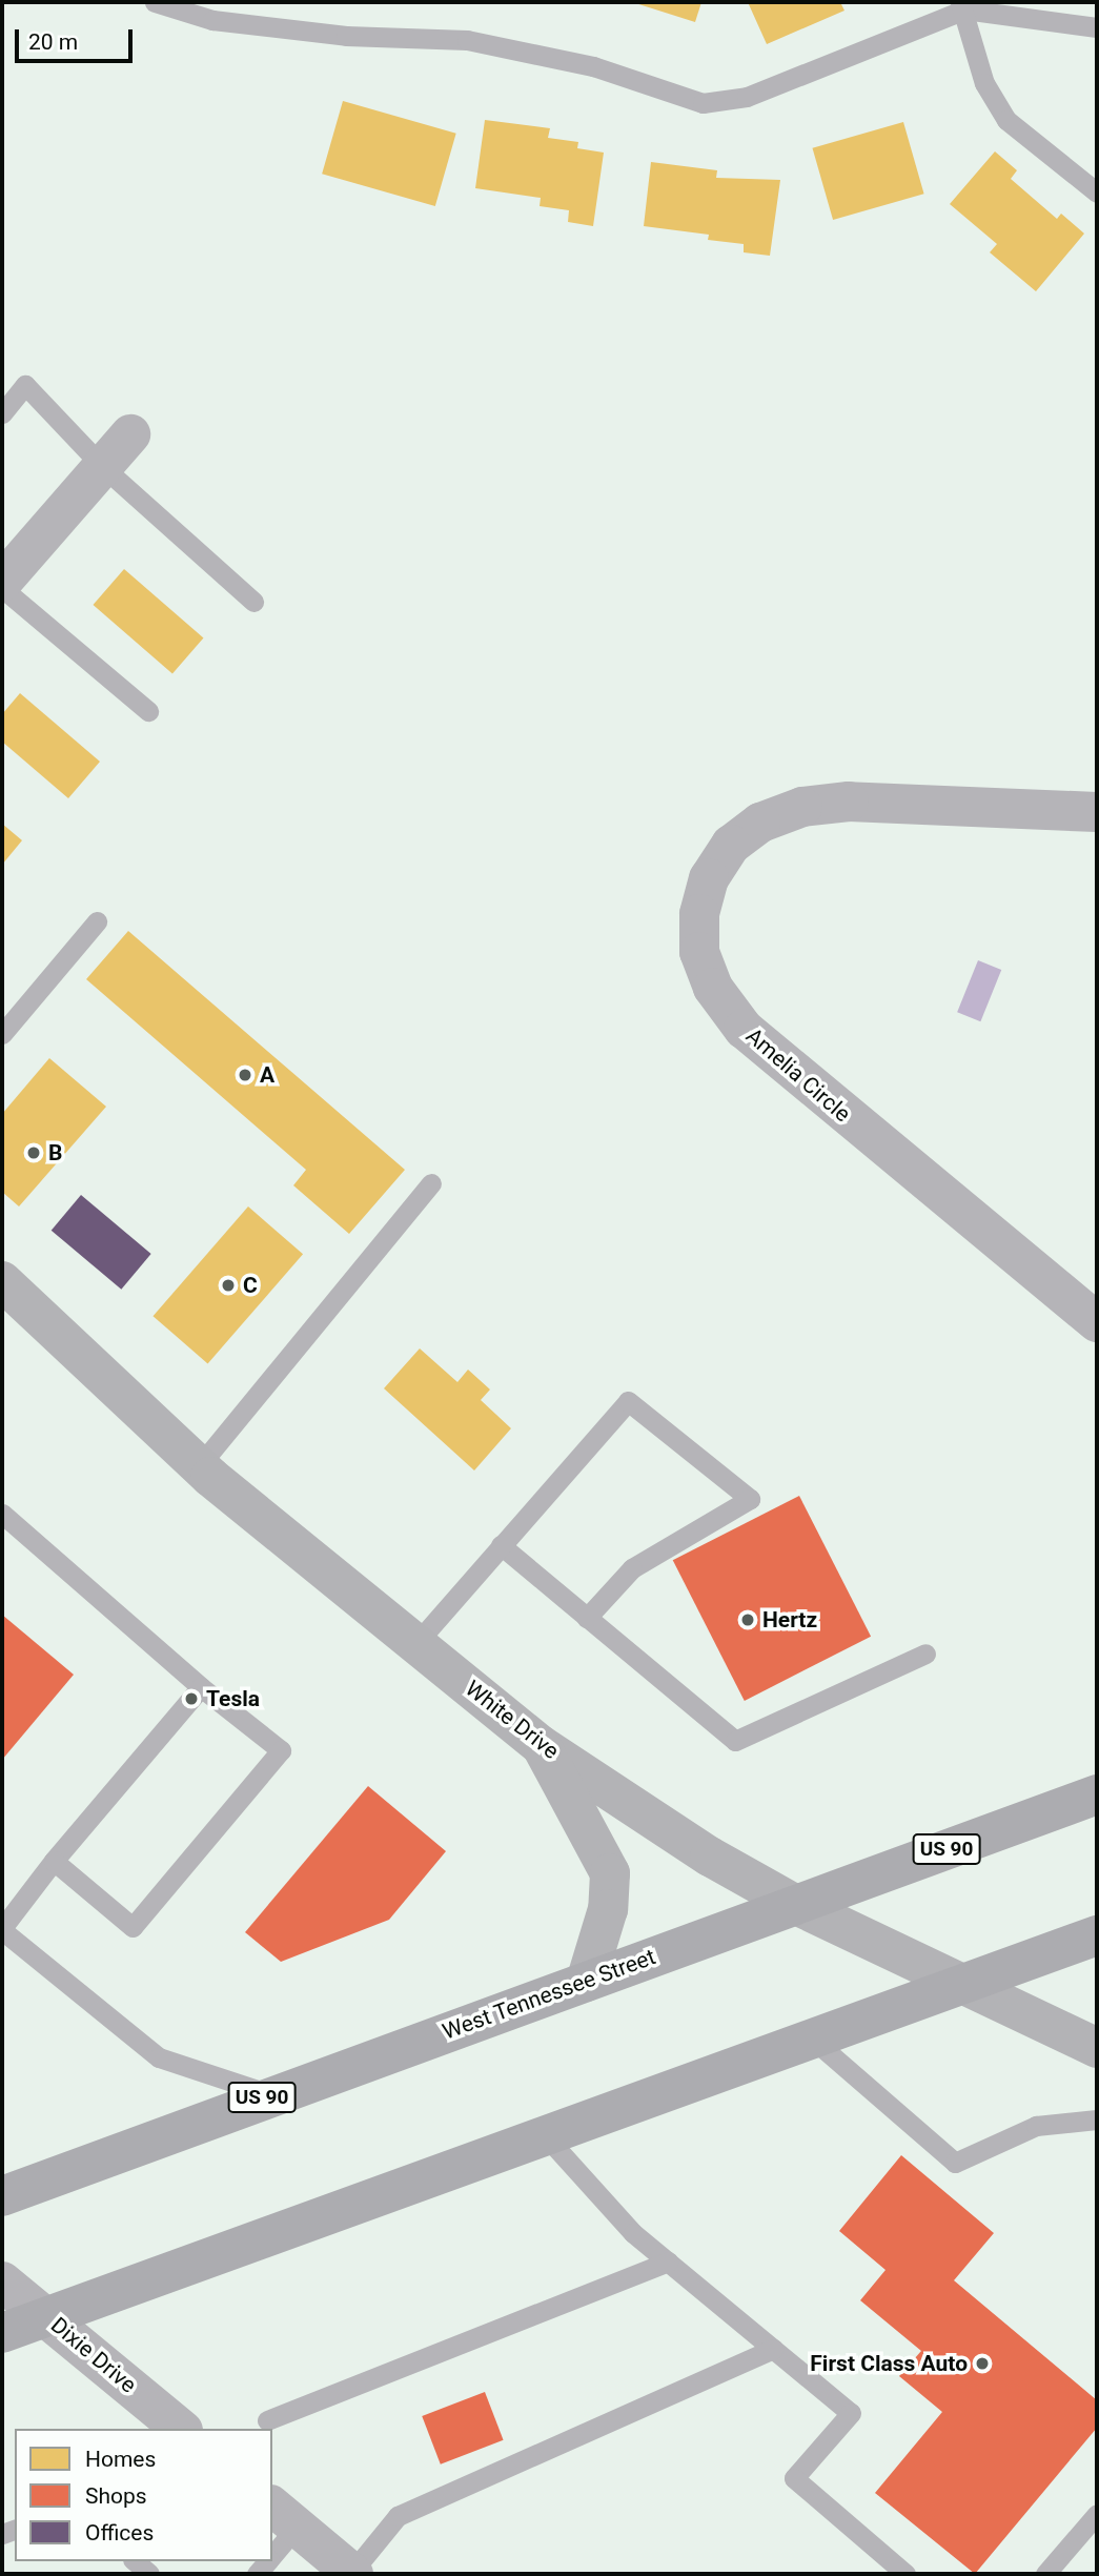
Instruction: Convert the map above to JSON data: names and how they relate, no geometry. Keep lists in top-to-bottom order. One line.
{"streets":{"main road":["US 90","West Tennessee Street"],"street":["Amelia Circle","White Drive","Dixie Drive"]},"crossings":[["White Drive","West Tennessee Street"]],"places":["A","B","C","Hertz","Tesla","First Class Auto"],"legend":["Homes","Shops","Offices"],"scale_bar":"20 m"}
